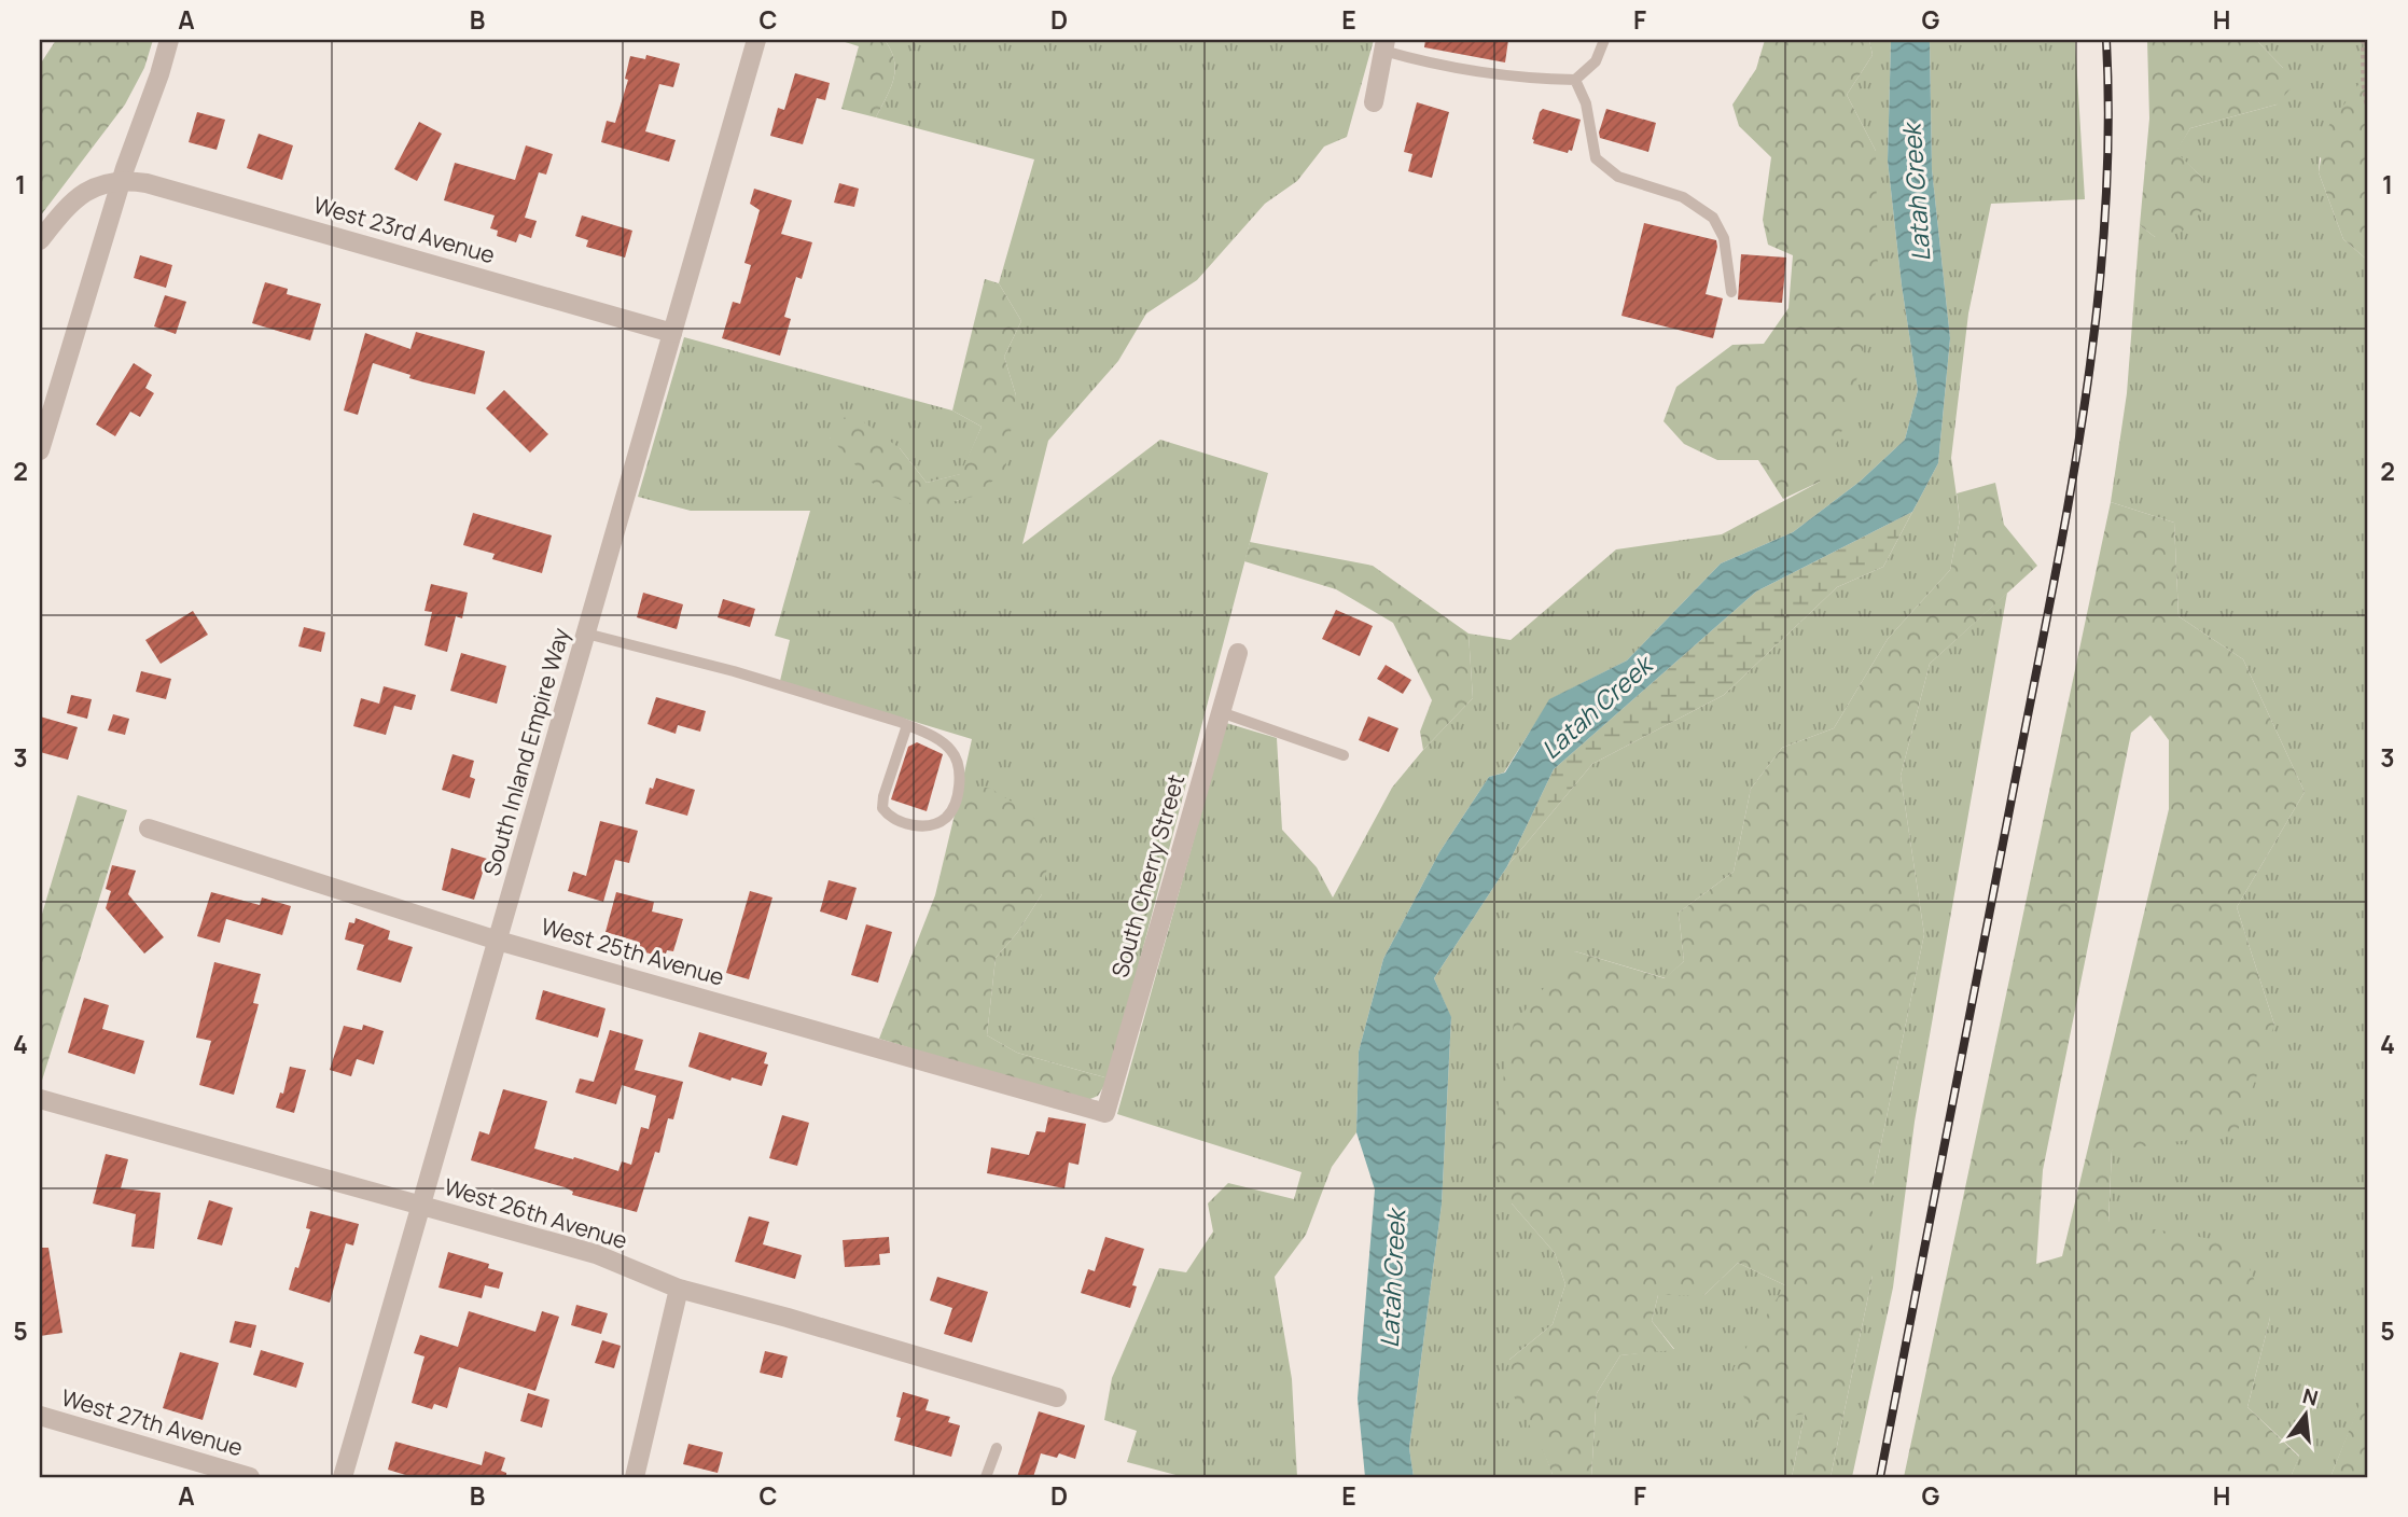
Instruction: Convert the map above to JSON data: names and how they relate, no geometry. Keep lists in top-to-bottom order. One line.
{"streets":{"street":["West 23rd Avenue","South Inland Empire Way","South Cherry Street","West 25th Avenue","West 26th Avenue","West 27th Avenue"]},"crossings":[["West 23rd Avenue","South Inland Empire Way"],["South Inland Empire Way","West 25th Avenue"],["South Inland Empire Way","West 26th Avenue"],["South Cherry Street","West 25th Avenue"]],"water":["Latah Creek"],"north":"top","grid":{"columns":["A","B","C","D","E","F","G","H"],"rows":["1","2","3","4","5"]}}
